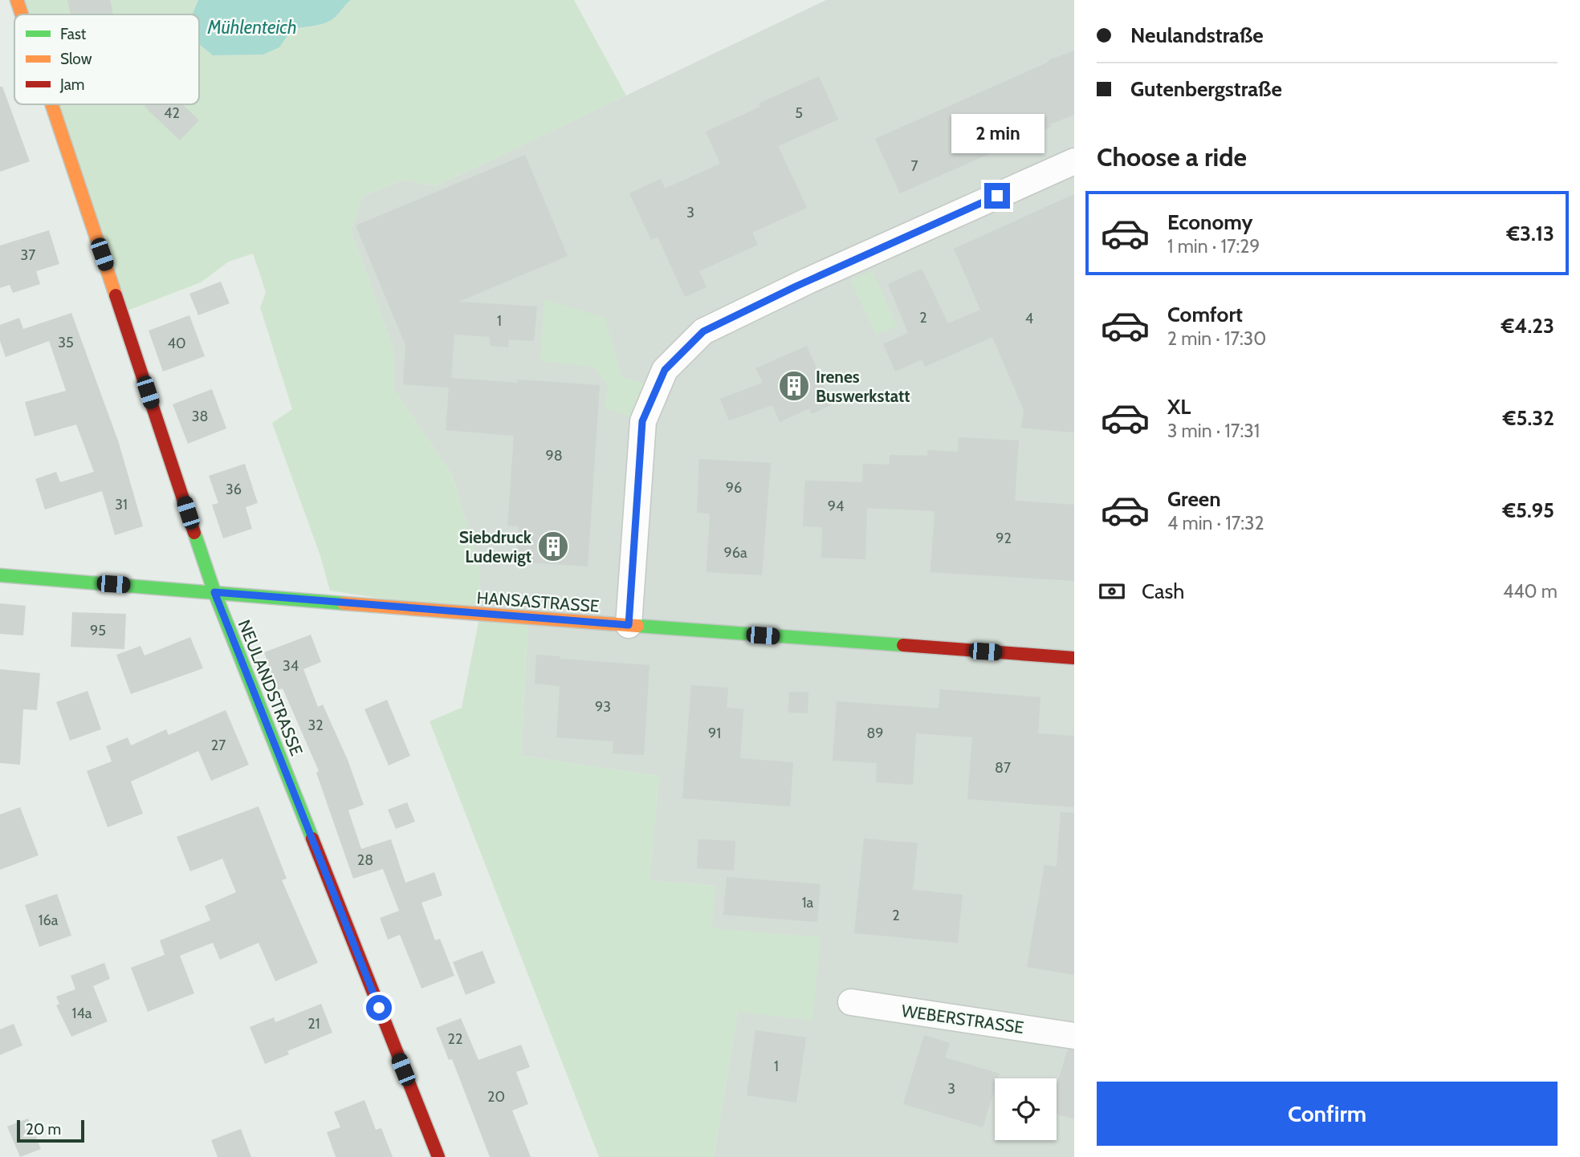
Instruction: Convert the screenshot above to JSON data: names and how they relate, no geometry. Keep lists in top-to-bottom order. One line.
{"streets":{"street":["HANSASTRASSE","NEULANDSTRASSE","WEBERSTRASSE"]},"crossings":[["HANSASTRASSE","NEULANDSTRASSE"]],"water":["Mühlenteich"],"places":{"building":["Irenes Buswerkstatt","Siebdruck Ludewigt"]},"house_numbers":["42","5","7","3","37","2","4","1","35","40","38","98","96","36","31","94","92","96a","95","34","93","32","91","89","27","87","28","1a","2","16a","14a","21","22","1","3","20"],"legend":["Fast","Slow","Jam"],"scale_bar":"20 m","page":{"banner":["Neulandstraße","Gutenbergstraße"],"bubble":"2 min","heading":"Choose a ride","list":[{"name":"Economy","note":"1 min · 17:29","value":"€3.13"},{"name":"Comfort","note":"2 min · 17:30","value":"€4.23"},{"name":"XL","note":"3 min · 17:31","value":"€5.32"},{"name":"Green","note":"4 min · 17:32","value":"€5.95"}],"pay":["Cash","440 m"],"buttons":"Confirm","scale":"20 m"}}
